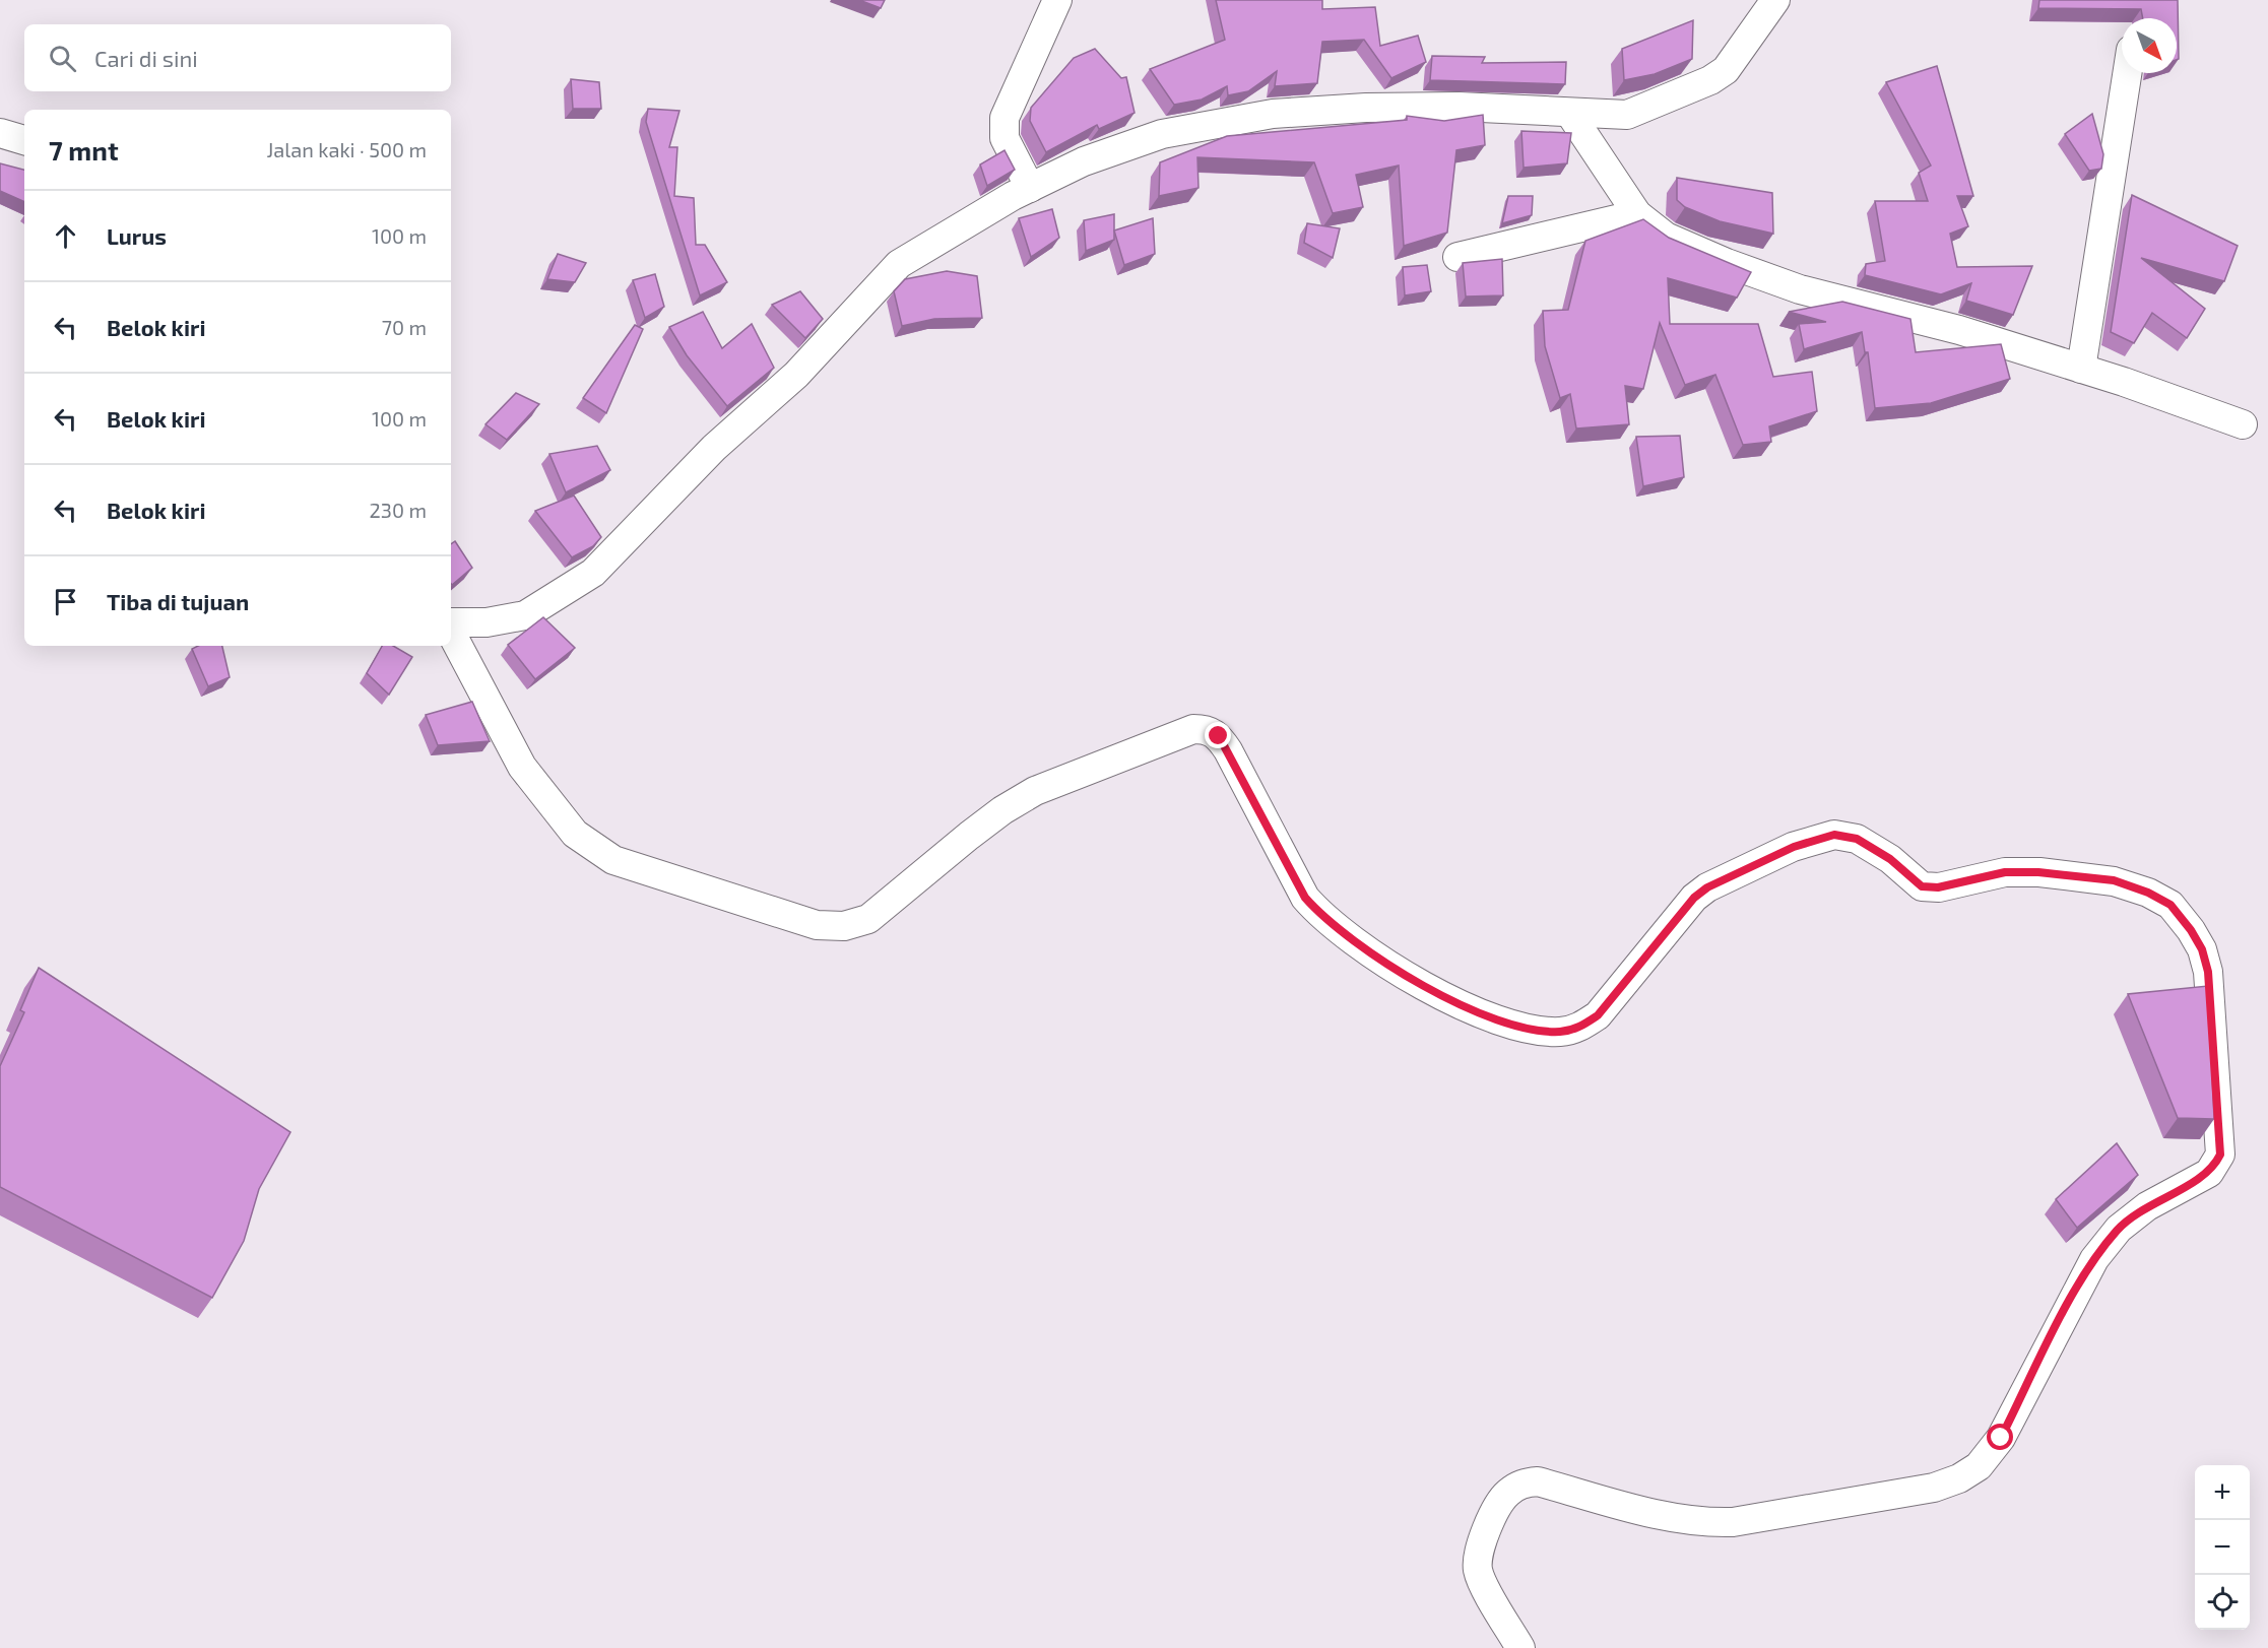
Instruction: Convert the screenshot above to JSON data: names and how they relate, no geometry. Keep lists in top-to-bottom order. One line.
{"north":"bottom right","page":{"search":"Cari di sini","heading":["7 mnt","Jalan kaki · 500 m"],"list":[["Lurus","100 m"],["Belok kiri","70 m"],["Belok kiri","100 m"],["Belok kiri","230 m"],"Tiba di tujuan"],"map_buttons":["+","−"]}}
